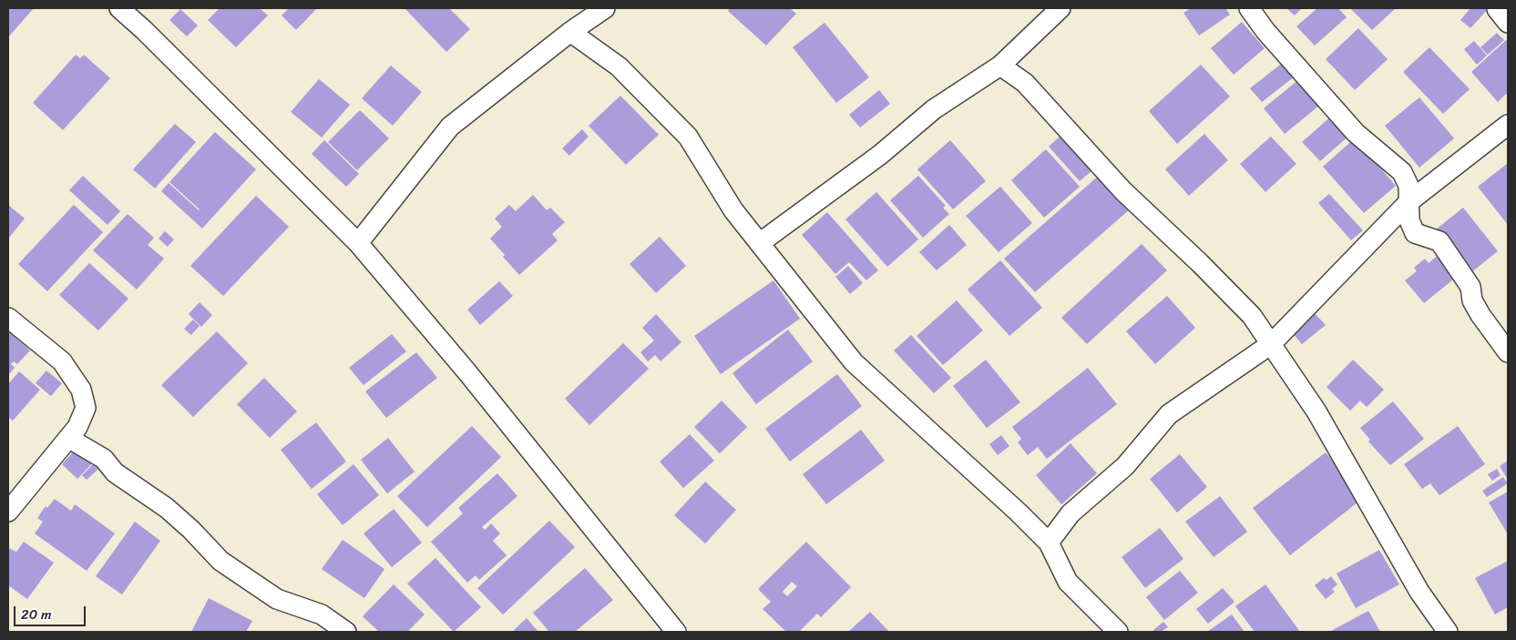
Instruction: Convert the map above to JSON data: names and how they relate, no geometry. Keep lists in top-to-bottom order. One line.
{"scale_bar":"20 m"}
